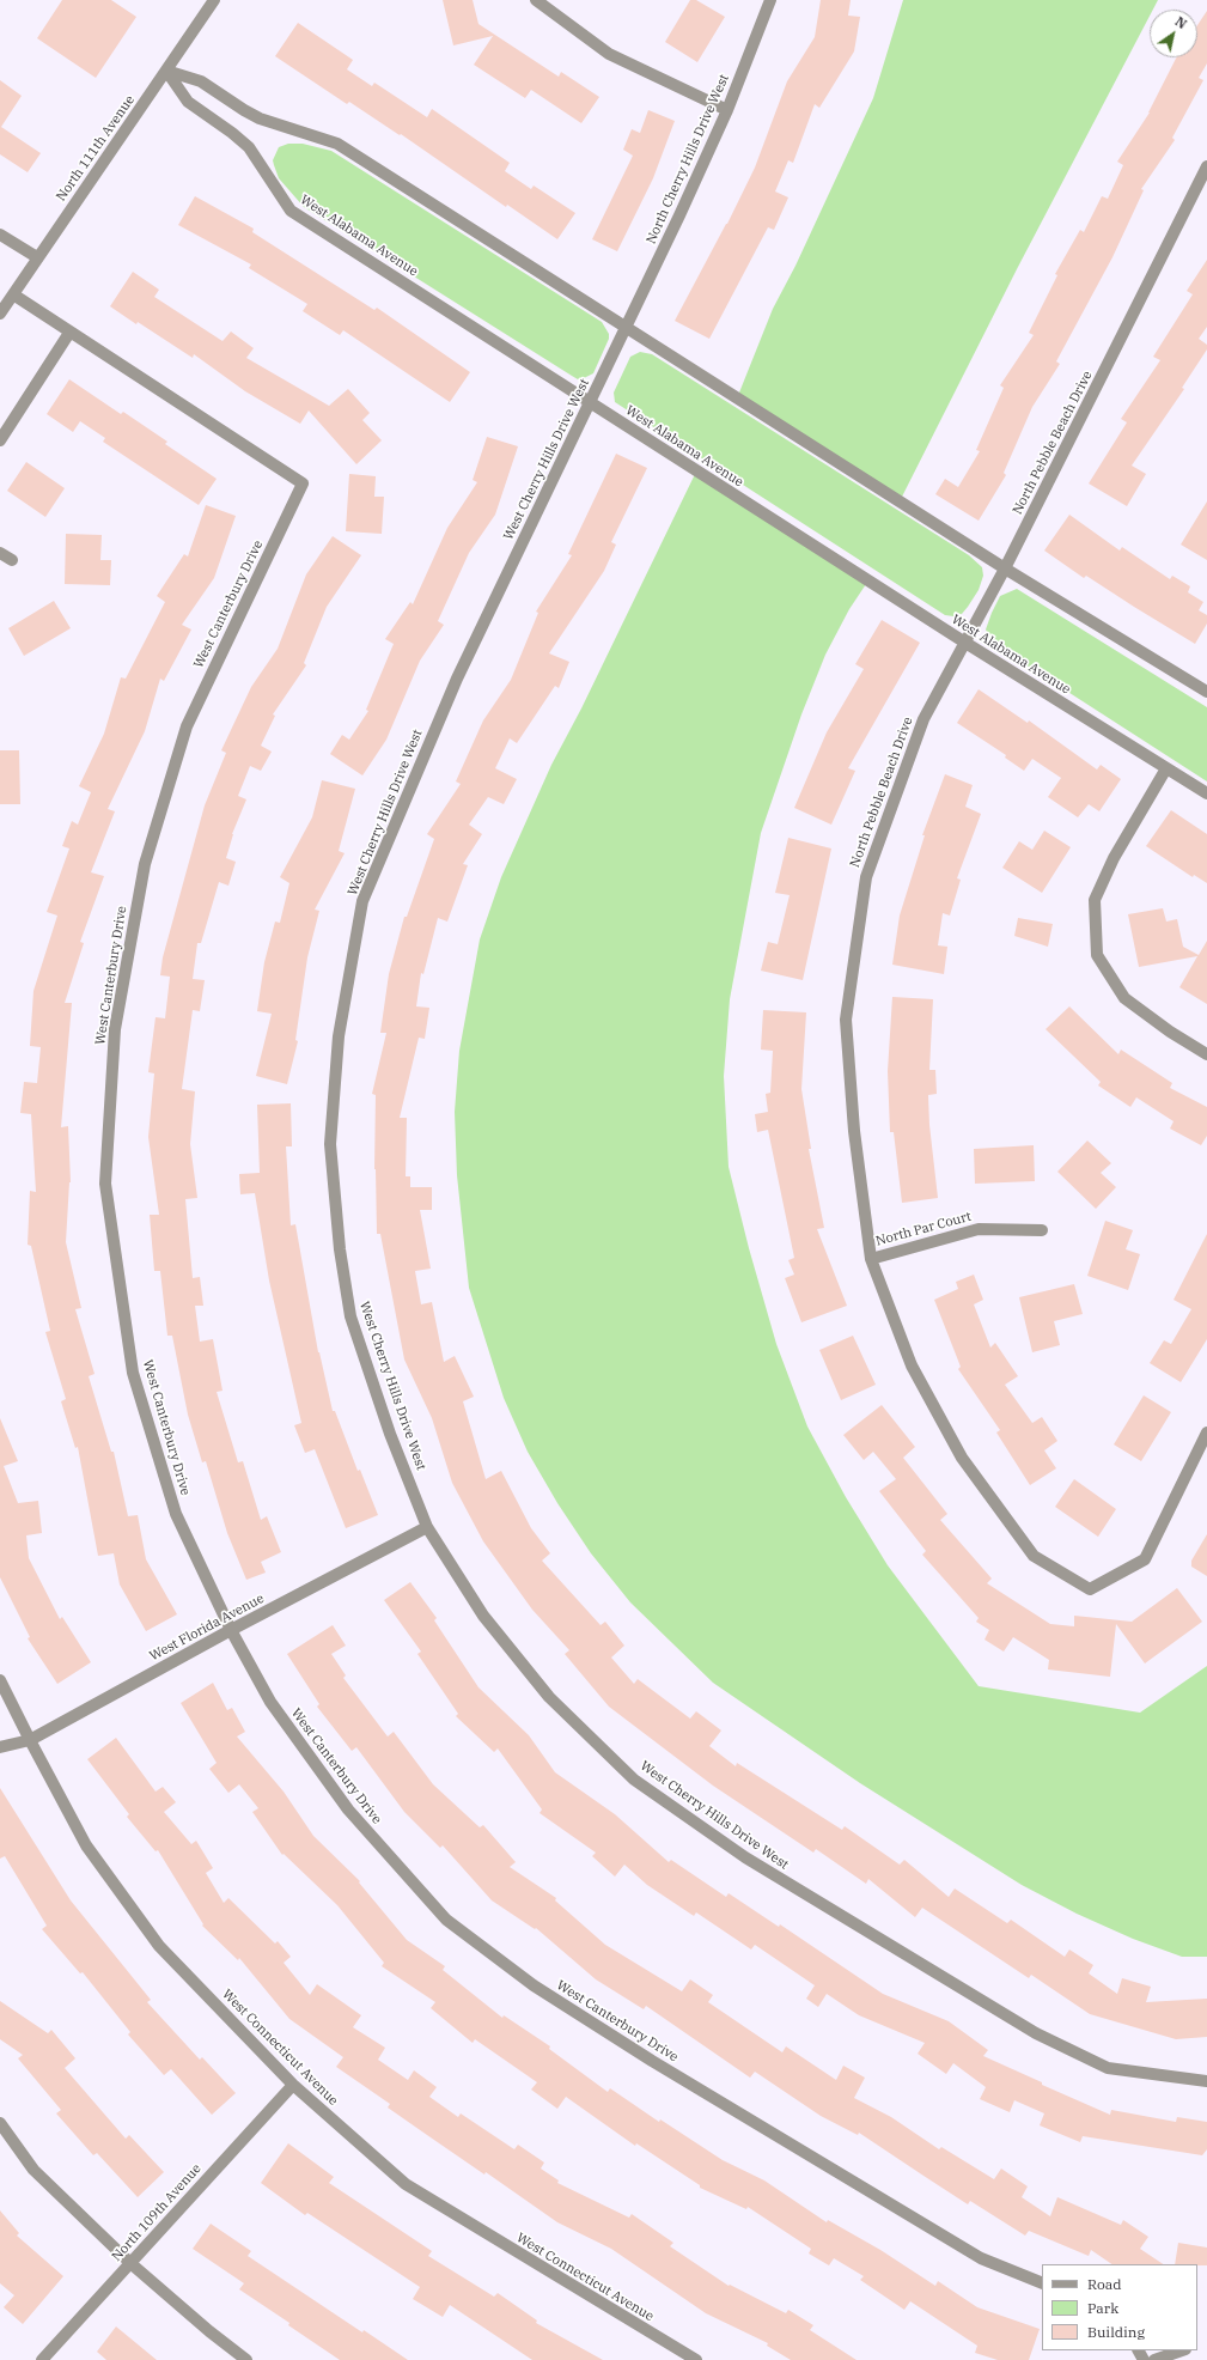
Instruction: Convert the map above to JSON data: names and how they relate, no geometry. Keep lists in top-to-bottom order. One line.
{"streets":{"street":["North 111th Avenue","North Cherry Hills Drive West","West Alabama Avenue","North Pebble Beach Drive","West Cherry Hills Drive West","West Canterbury Drive","North Par Court","West Florida Avenue","West Connecticut Avenue","North 109th Avenue"]},"crossings":[["North 111th Avenue","West Alabama Avenue"],["North 111th Avenue","West Canterbury Drive"],["North Cherry Hills Drive West","West Cherry Hills Drive West"],["West Alabama Avenue","North Pebble Beach Drive"],["West Alabama Avenue","West Cherry Hills Drive West"],["North Pebble Beach Drive","North Par Court"],["West Cherry Hills Drive West","West Florida Avenue"],["West Canterbury Drive","West Florida Avenue"],["West Florida Avenue","West Connecticut Avenue"],["West Connecticut Avenue","North 109th Avenue"]],"legend":["Road","Park","Building"],"north":"top right"}
